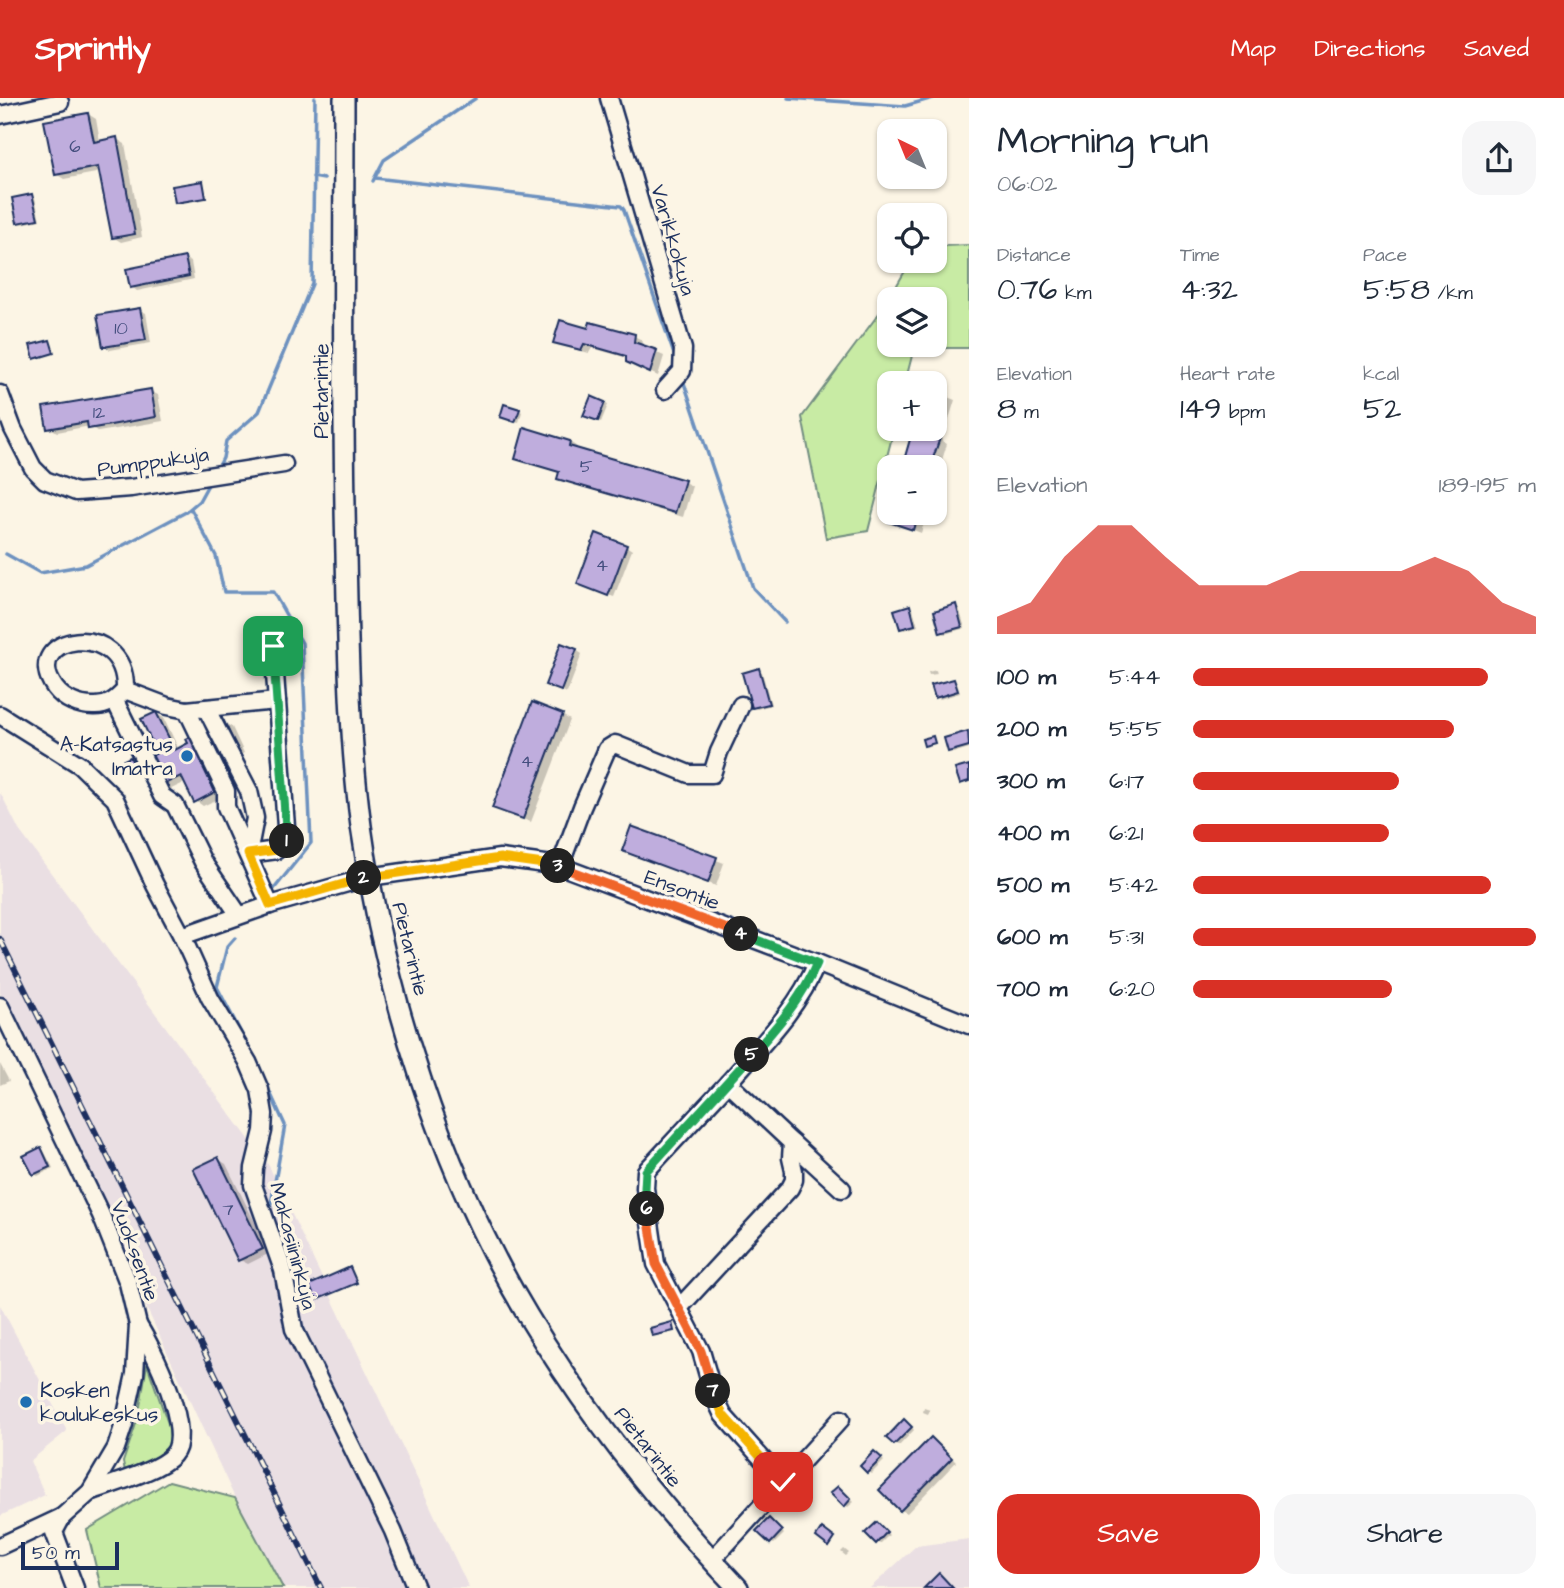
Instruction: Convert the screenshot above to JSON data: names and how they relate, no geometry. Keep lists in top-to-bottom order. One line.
{"streets":{"main road":["Pietarintie"],"street":["Varikkokuja","Pumppukuja","Ensontie","Makasiininkuja","Vuoksentie"]},"crossings":[["Pietarintie","Ensontie"]],"places":["A-Katsastus Imatra","Kosken koulukeskus"],"house_numbers":["6","10","12","5","4","4","7"],"scale_bar":"50 m","north":"top left","page":{"header":"Sprintly","nav":["Map","Directions","Saved"],"heading":["Morning run","06:02"],"map_buttons":["+","−"],"stats":[["Distance","0.76 km"],["Time","4:32"],["Pace","5:58 /km"],["Elevation","8 m"],["Heart rate","149 bpm"],["kcal","52"]],"chart":["Elevation","189–195 m"],"list":[{"name":"100 m","note":"5:44"},{"name":"200 m","note":"5:55"},{"name":"300 m","note":"6:17"},{"name":"400 m","note":"6:21"},{"name":"500 m","note":"5:42"},{"name":"600 m","note":"5:31"},{"name":"700 m","note":"6:20"}],"pins":["1","3","2","4","5","6","7"],"buttons":["Save","Share"],"scale":"50 m"}}
